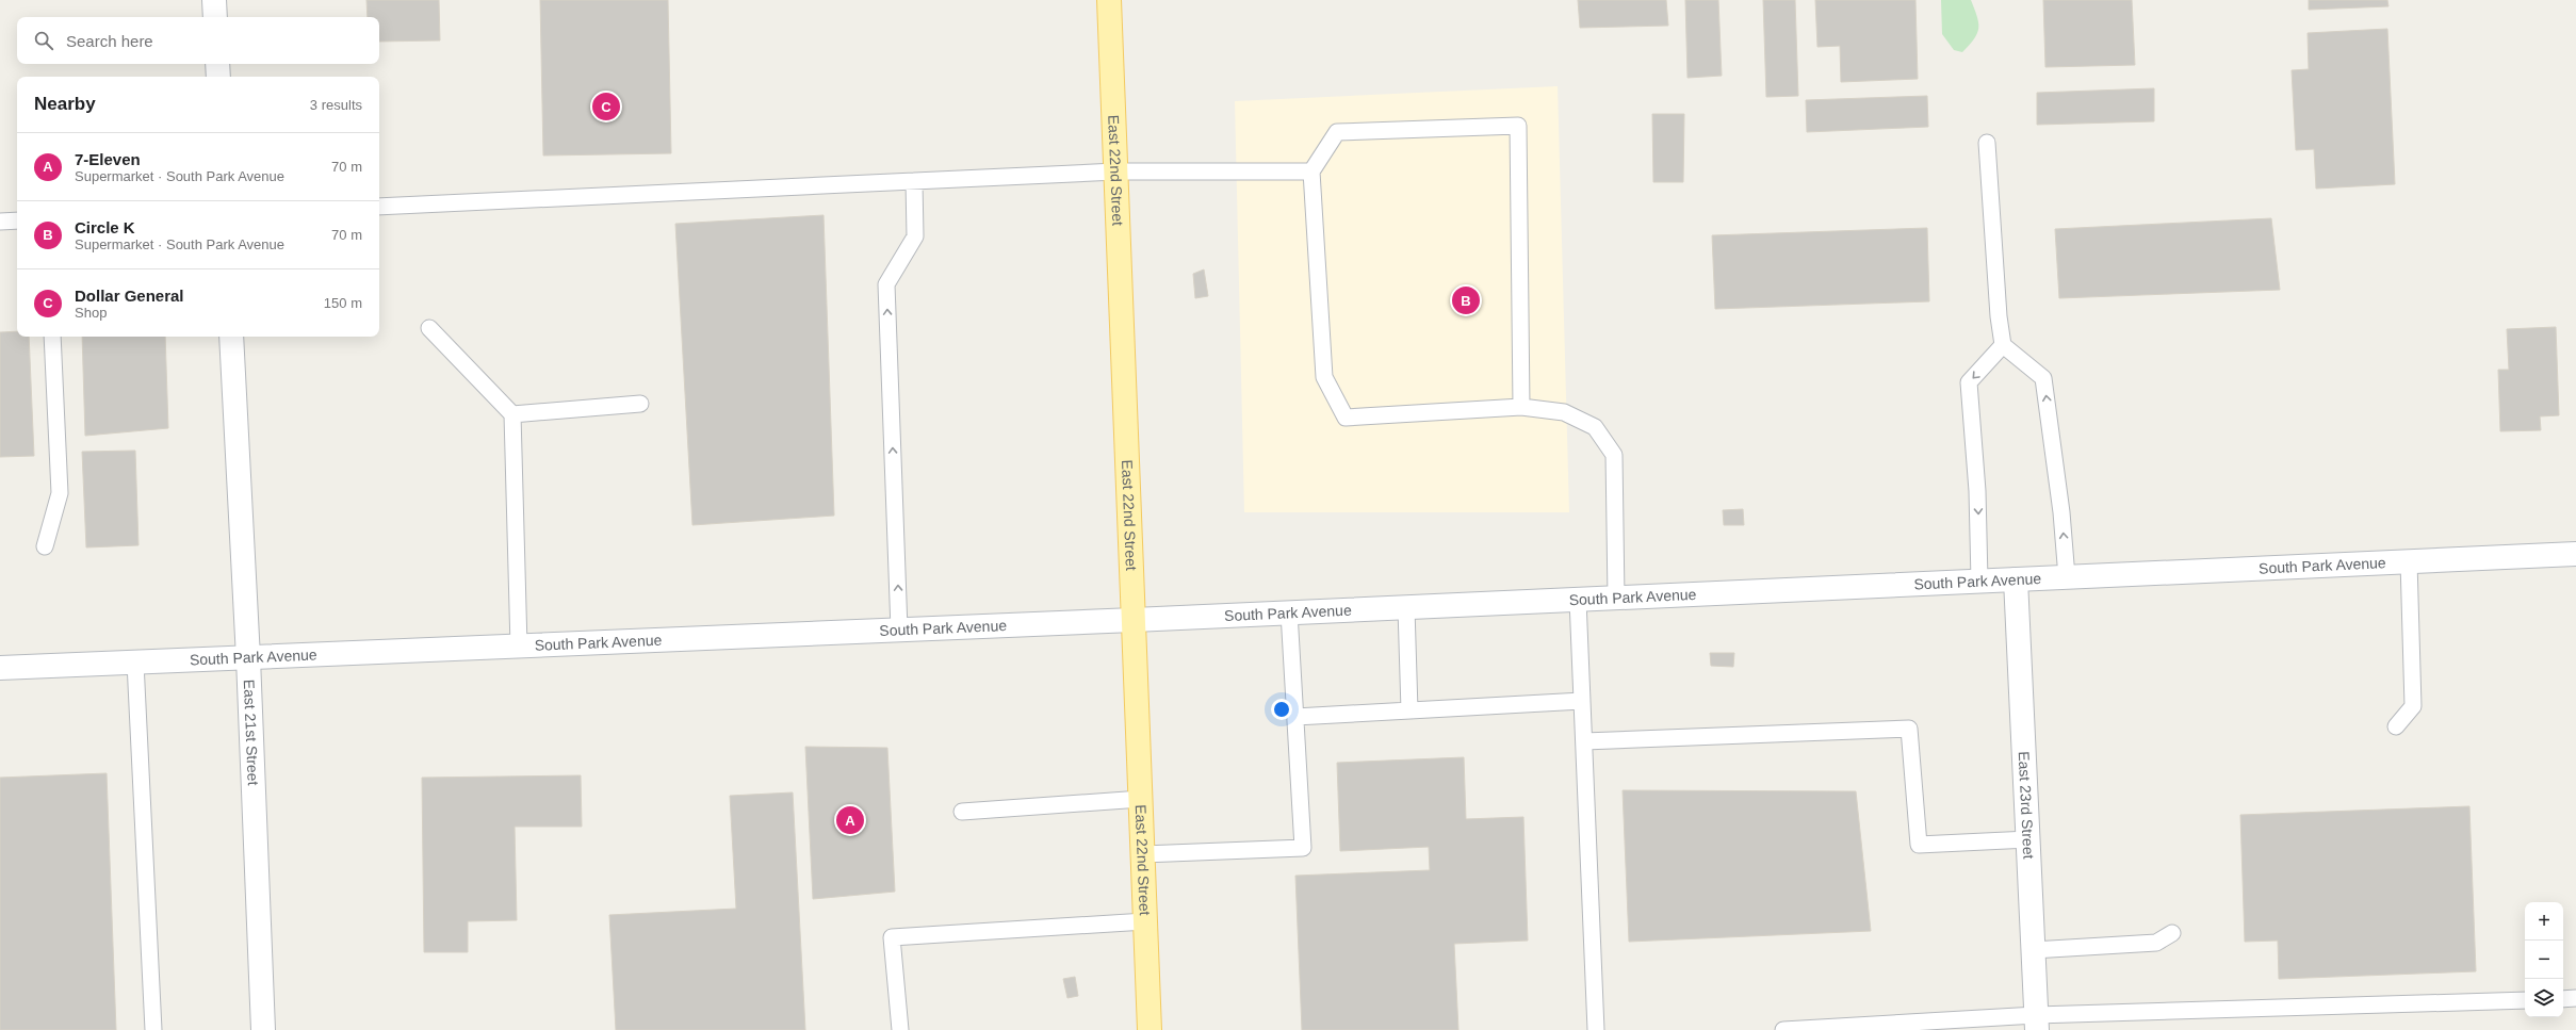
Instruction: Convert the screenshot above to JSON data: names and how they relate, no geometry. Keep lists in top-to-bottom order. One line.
{"streets":{"main road":["East 22nd Street","South Park Avenue","East 21st Street","East 23rd Street"]},"crossings":[["East 22nd Street","South Park Avenue"],["South Park Avenue","East 21st Street"],["South Park Avenue","East 23rd Street"]],"page":{"search":"Search here","heading":["Nearby","3 results"],"pins":["C","B","A"],"list":[{"mark":"A","name":"7-Eleven","note":"Supermarket · South Park Avenue","value":"70 m"},{"mark":"B","name":"Circle K","note":"Supermarket · South Park Avenue","value":"70 m"},{"mark":"C","name":"Dollar General","note":"Shop","value":"150 m"}],"map_buttons":["+","−"]}}
